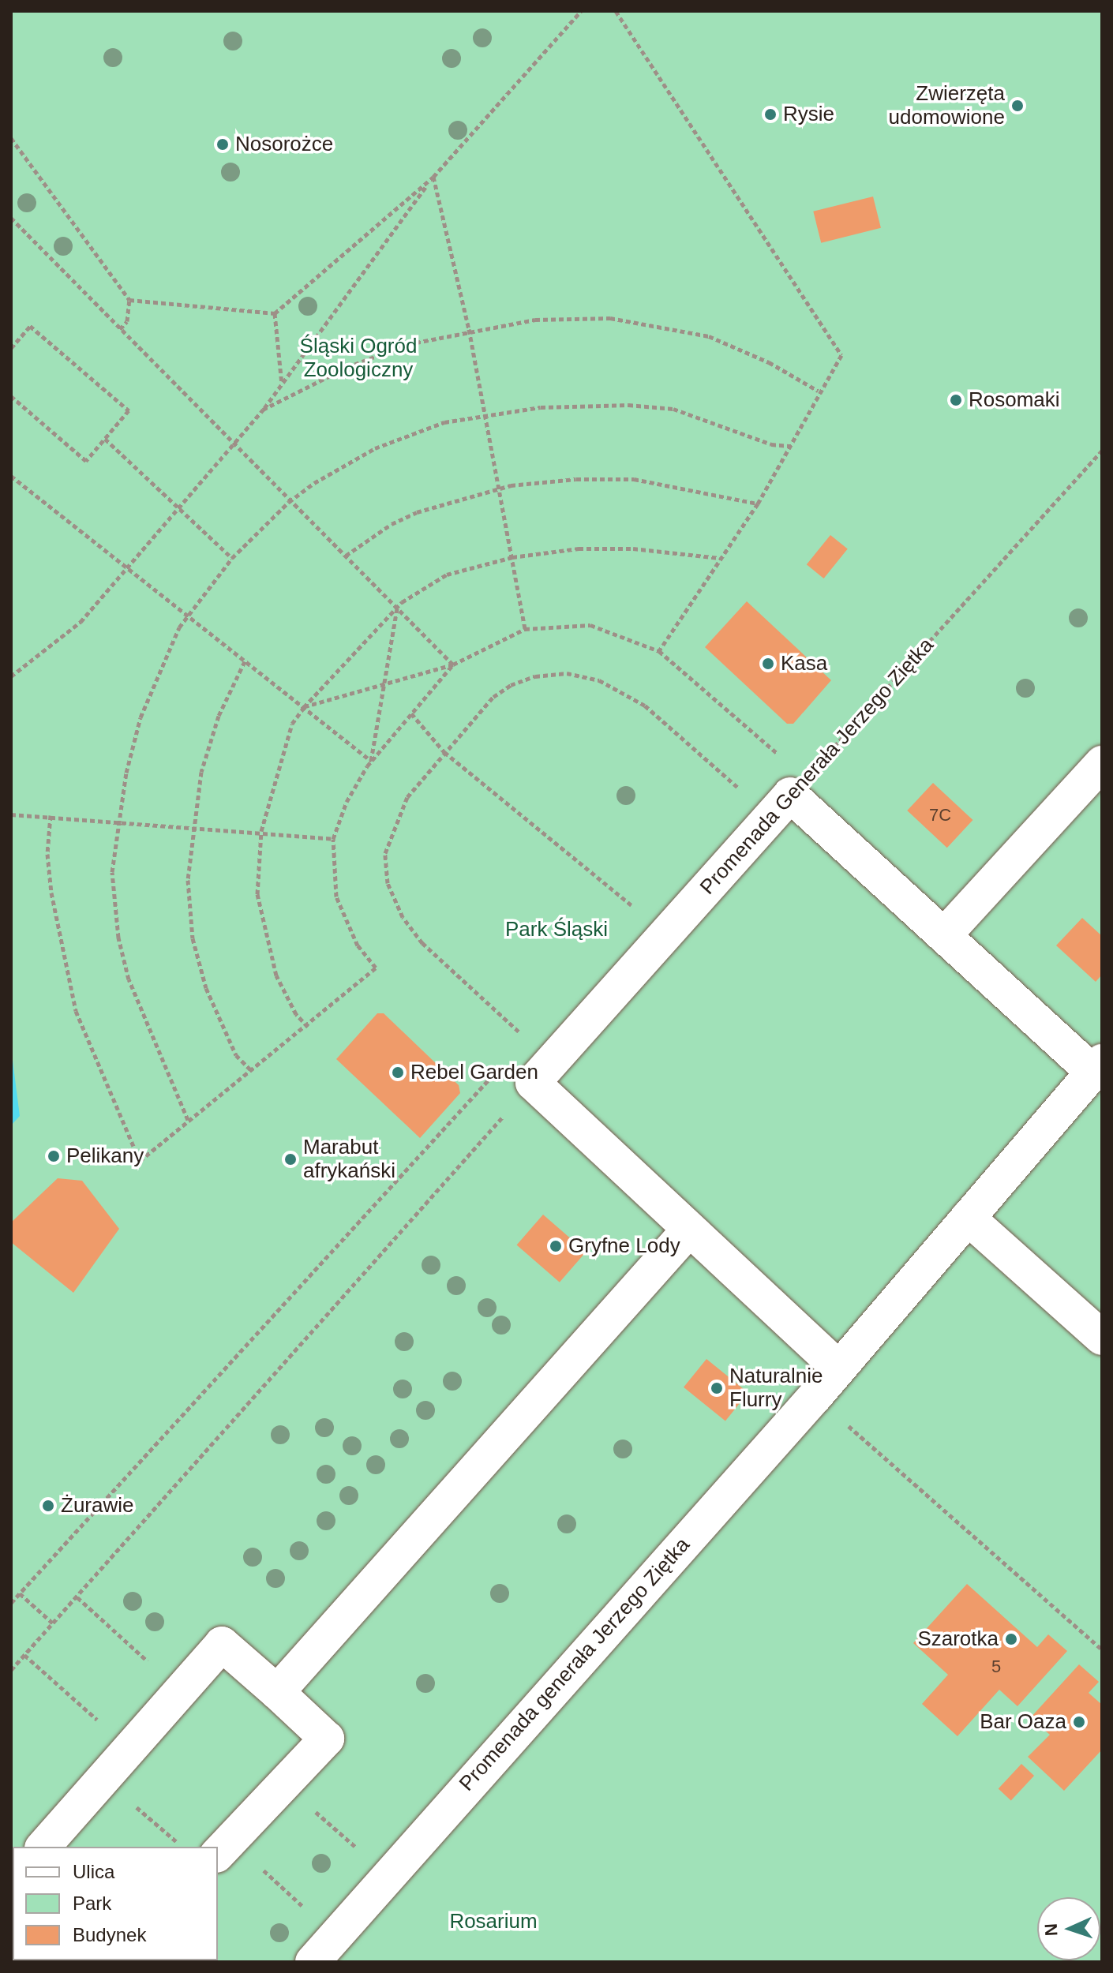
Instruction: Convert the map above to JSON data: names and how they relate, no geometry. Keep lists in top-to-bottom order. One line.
{"streets":{"street":["Promenada Generała Jerzego Ziętka","Promenada generała Jerzego Ziętka"]},"parks":["Śląski Ogród Zoologiczny","Park Śląski","Rosarium"],"places":["Zwierzęta udomowione","Rysie","Nosorożce","Rosomaki","Kasa","Rebel Garden","Pelikany","Marabut afrykański","Gryfne Lody","Naturalnie Flurry","Żurawie","Szarotka","Bar Oaza"],"house_numbers":["7C","5"],"legend":["Ulica","Park","Budynek"],"north":"left"}
